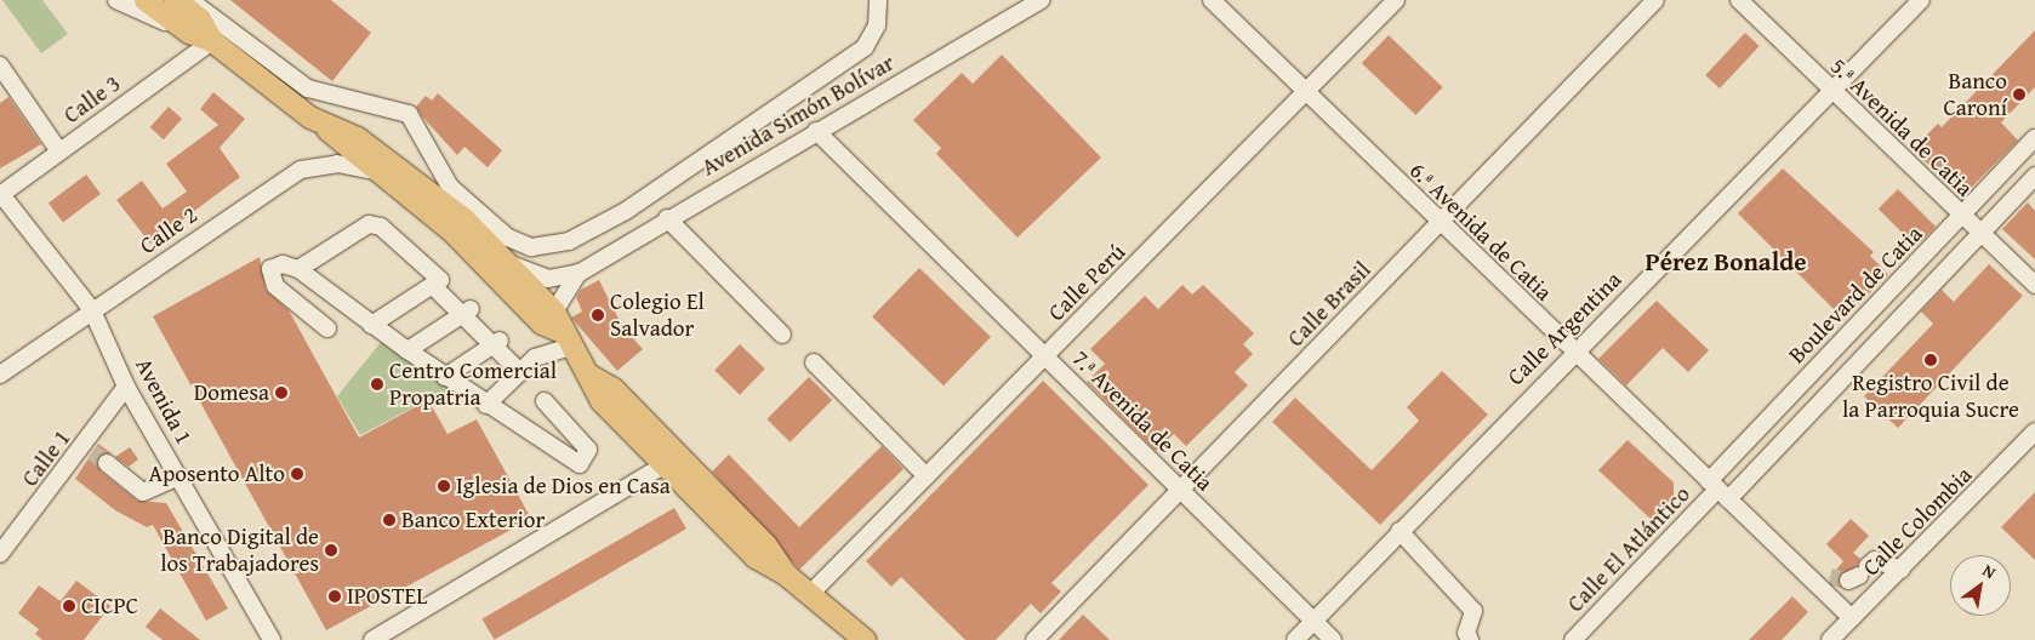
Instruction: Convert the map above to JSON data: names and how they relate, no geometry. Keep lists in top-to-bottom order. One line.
{"streets":{"street":["Calle 3","Avenida Simón Bolívar","5.ª Avenida de Catia","Calle 2","6.ª Avenida de Catia","Calle Perú","Boulevard de Catia","Calle Brasil","Calle Argentina","Avenida 1","7.ª Avenida de Catia","Calle 1","Calle Colombia","Calle El Atlántico"]},"crossings":[["Calle 3","Avenida 1"],["Avenida Simón Bolívar","7.ª Avenida de Catia"],["5.ª Avenida de Catia","Boulevard de Catia"],["5.ª Avenida de Catia","Calle Argentina"],["Calle 2","Avenida 1"],["6.ª Avenida de Catia","Calle Perú"],["6.ª Avenida de Catia","Boulevard de Catia"],["6.ª Avenida de Catia","Calle Brasil"],["6.ª Avenida de Catia","Calle Argentina"],["6.ª Avenida de Catia","Calle Colombia"],["6.ª Avenida de Catia","Calle El Atlántico"],["Calle Perú","7.ª Avenida de Catia"],["Boulevard de Catia","Calle El Atlántico"],["Calle Brasil","7.ª Avenida de Catia"],["Calle Argentina","7.ª Avenida de Catia"],["Avenida 1","Calle 1"]],"districts":["Pérez Bonalde"],"places":["Banco Caroní","Colegio El Salvador","Registro Civil de la Parroquia Sucre","Centro Comercial Propatria","Domesa","Aposento Alto","Iglesia de Dios en Casa","Banco Exterior","Banco Digital de los Trabajadores","IPOSTEL","CICPC"],"north":"top right"}
